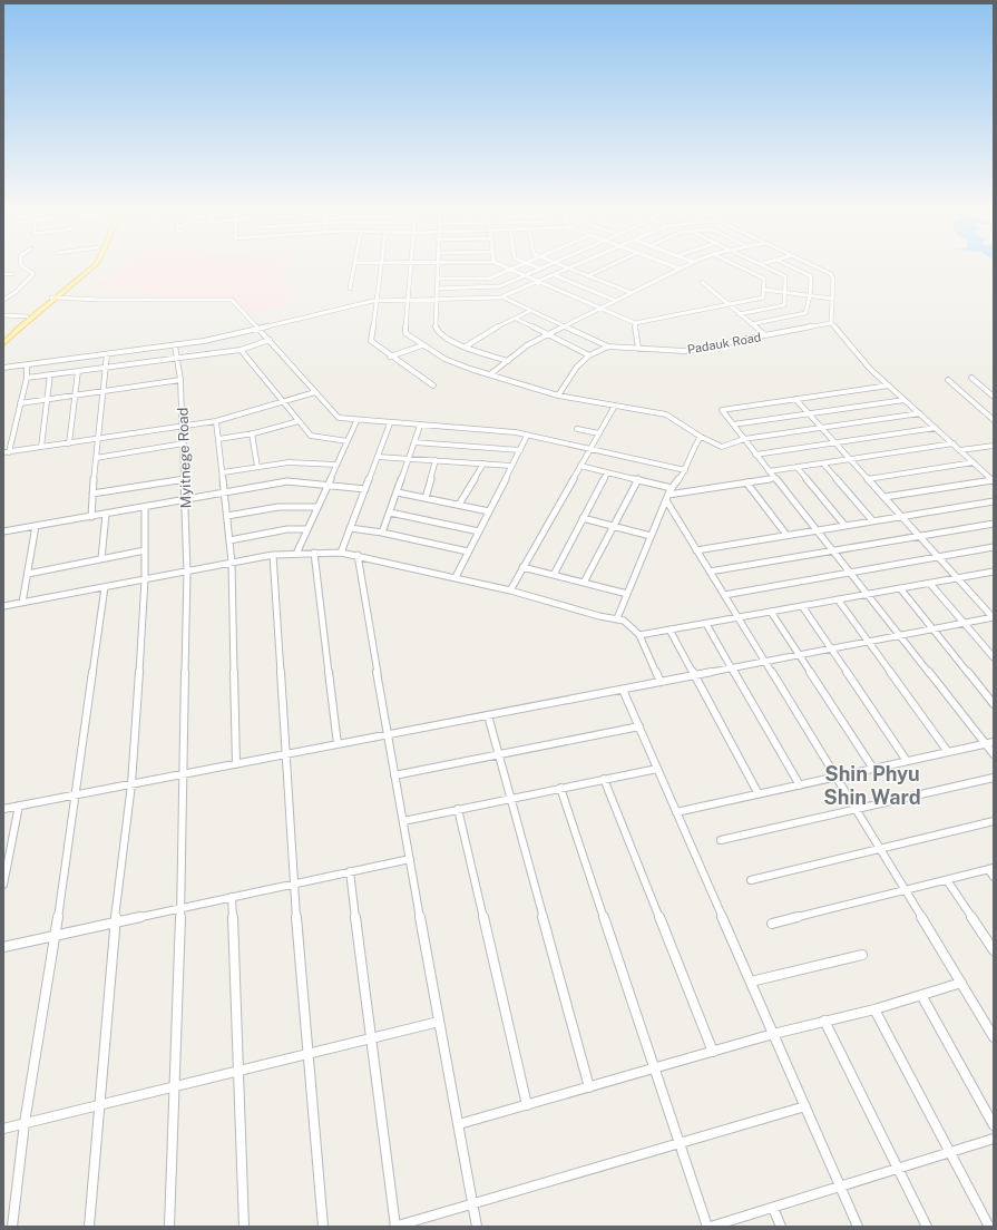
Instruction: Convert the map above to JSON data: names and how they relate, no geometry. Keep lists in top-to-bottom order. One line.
{"streets":{"street":["Padauk Road","Myitnege Road"]},"districts":["Shin Phyu Shin Ward"]}
